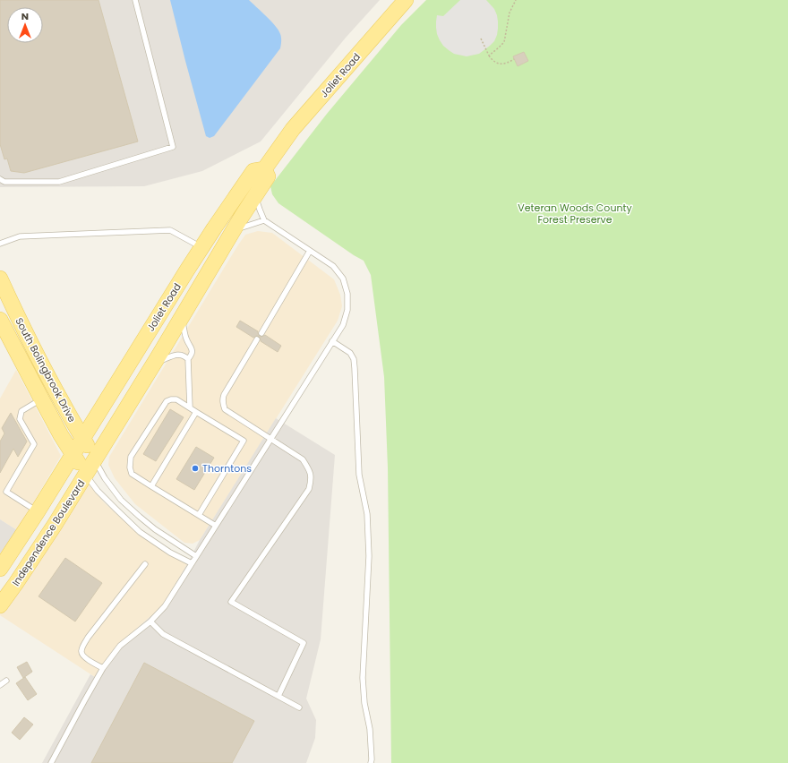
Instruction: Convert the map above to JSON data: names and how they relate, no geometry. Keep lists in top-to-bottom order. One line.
{"streets":{"main road":["Joliet Road","South Bolingbrook Drive","Independence Boulevard"]},"crossings":[["Joliet Road","South Bolingbrook Drive"],["Joliet Road","Independence Boulevard"],["South Bolingbrook Drive","Independence Boulevard"]],"parks":["Veteran Woods County Forest Preserve"],"places":["Thorntons"],"north":"top"}
